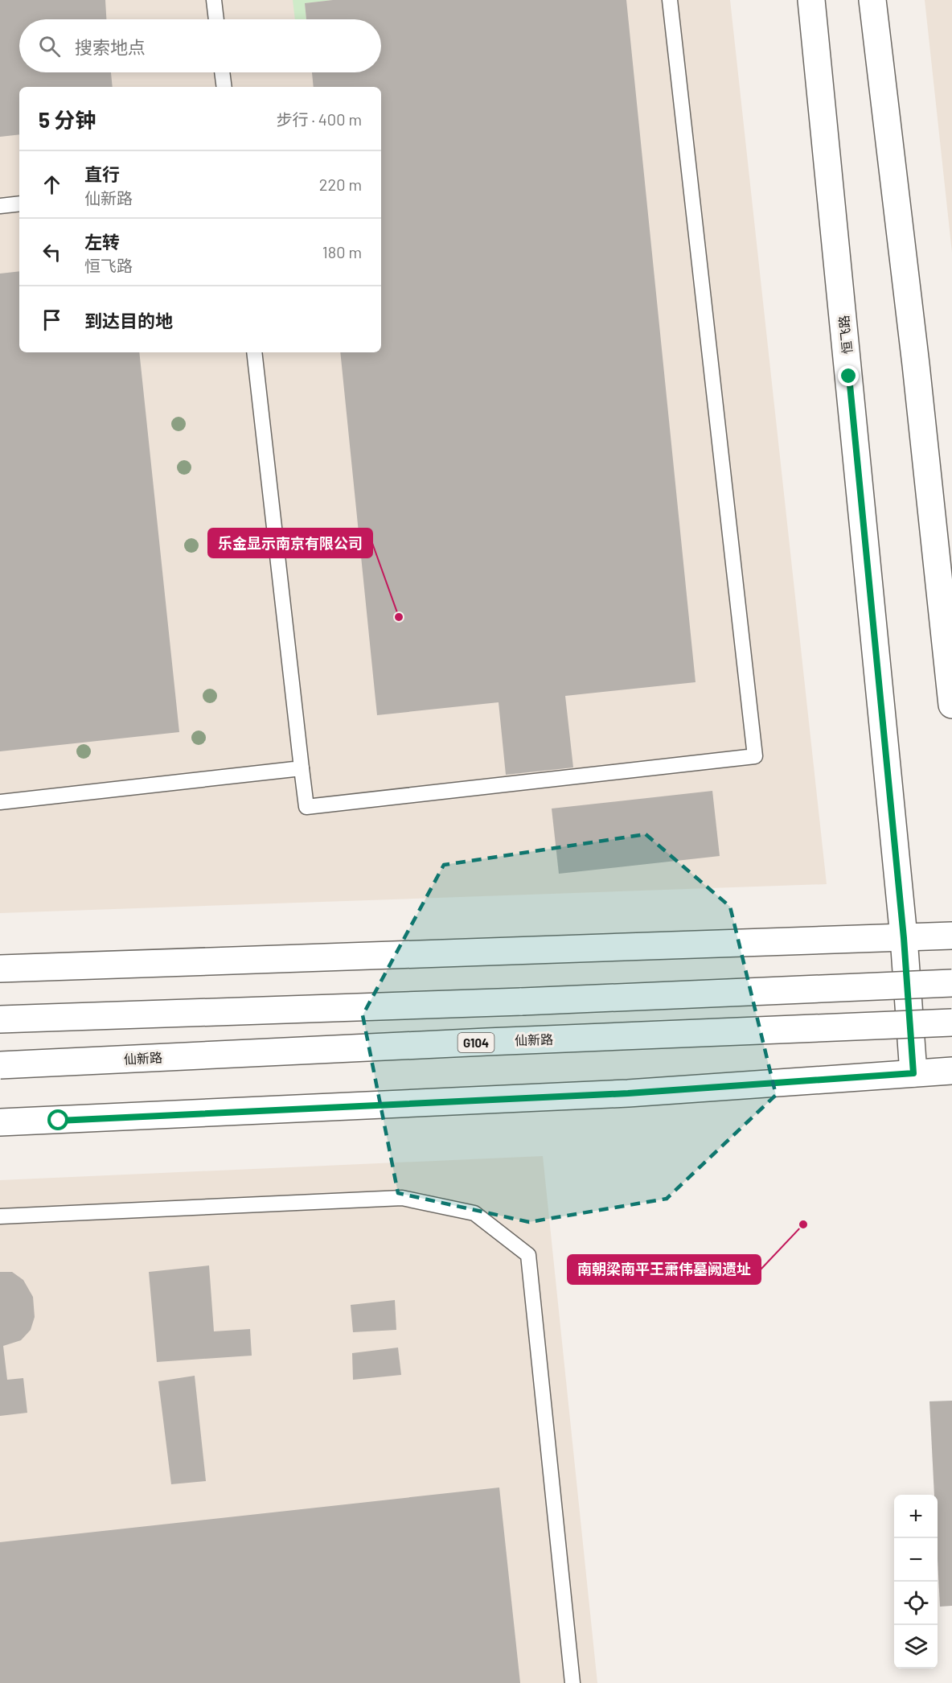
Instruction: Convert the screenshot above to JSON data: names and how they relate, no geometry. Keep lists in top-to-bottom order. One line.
{"streets":{"main road":["恒飞路","仙新路","G104"]},"places":["乐金显示南京有限公司","南朝梁南平王萧伟墓阙遗址"],"page":{"search":"搜索地点","heading":["5 分钟","步行 · 400 m"],"list":[["直行","仙新路","220 m"],["左转","恒飞路","180 m"],"到达目的地"],"map_buttons":["+","−"]}}
